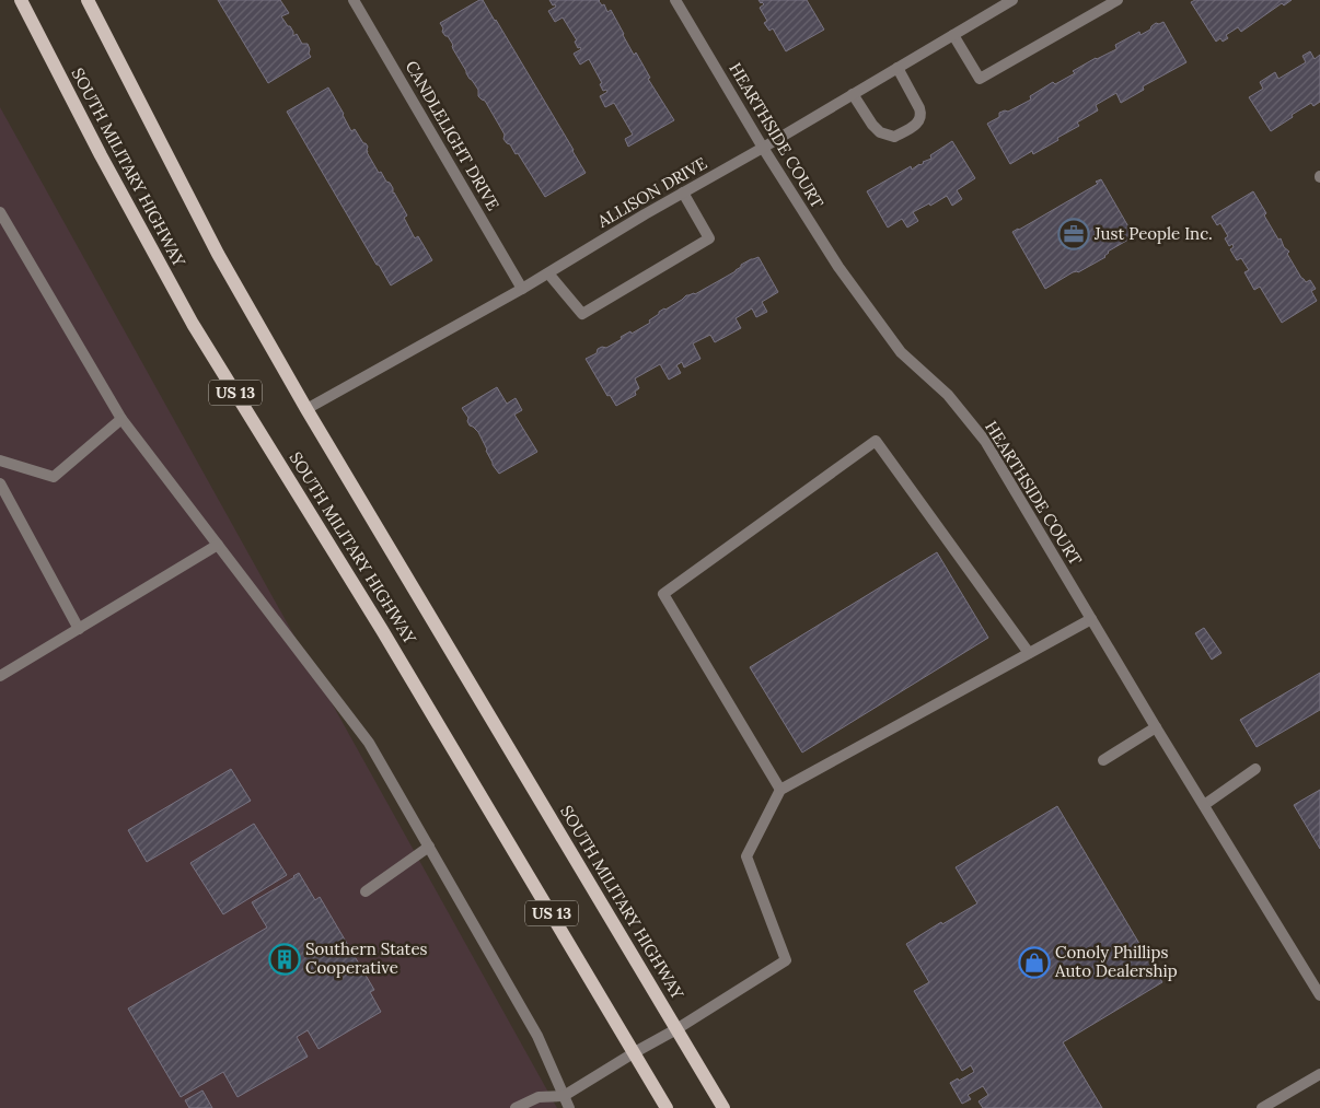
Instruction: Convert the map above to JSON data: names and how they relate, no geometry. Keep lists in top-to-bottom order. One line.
{"streets":{"main road":["SOUTH MILITARY HIGHWAY","US 13"],"street":["CANDLELIGHT DRIVE","HEARTHSIDE COURT","ALLISON DRIVE"]},"crossings":[["CANDLELIGHT DRIVE","ALLISON DRIVE"],["HEARTHSIDE COURT","ALLISON DRIVE"],["SOUTH MILITARY HIGHWAY","ALLISON DRIVE"]],"places":{"office":["Just People Inc."],"building":["Southern States Cooperative"],"shop":["Conoly Phillips Auto Dealership"]}}
